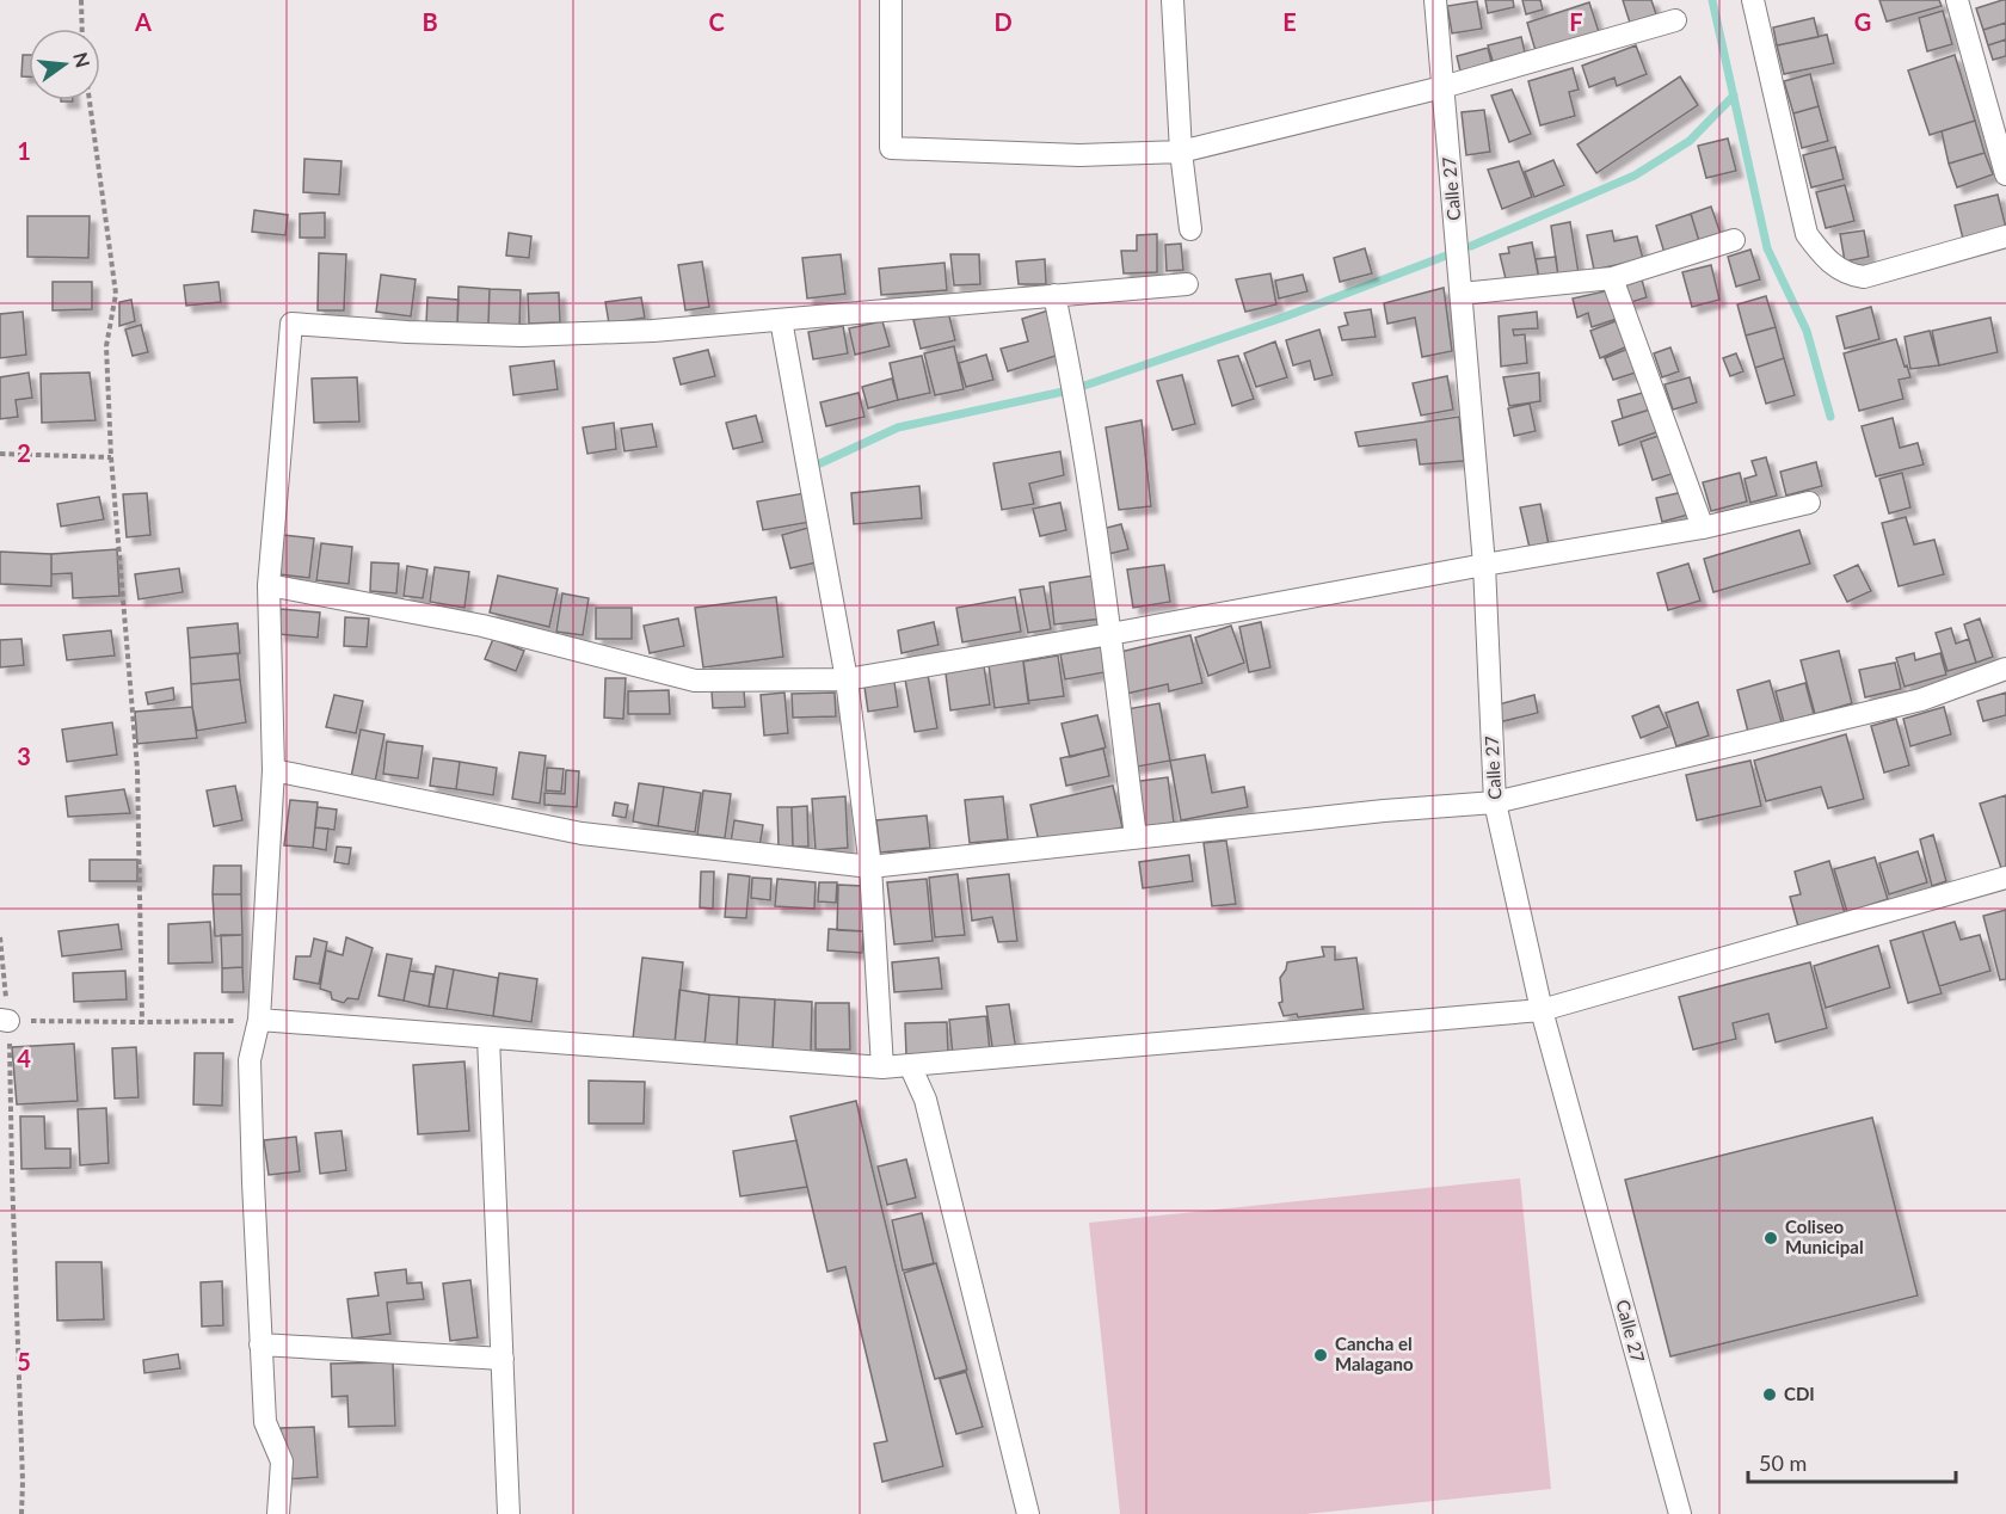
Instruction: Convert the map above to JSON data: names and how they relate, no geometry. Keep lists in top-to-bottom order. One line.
{"streets":{"street":["Calle 27"]},"places":["Coliseo Municipal","Cancha el Malagano","CDI"],"scale_bar":"50 m","north":"right","grid":{"columns":["A","B","C","D","E","F","G"],"rows":["1","2","3","4","5"]}}
